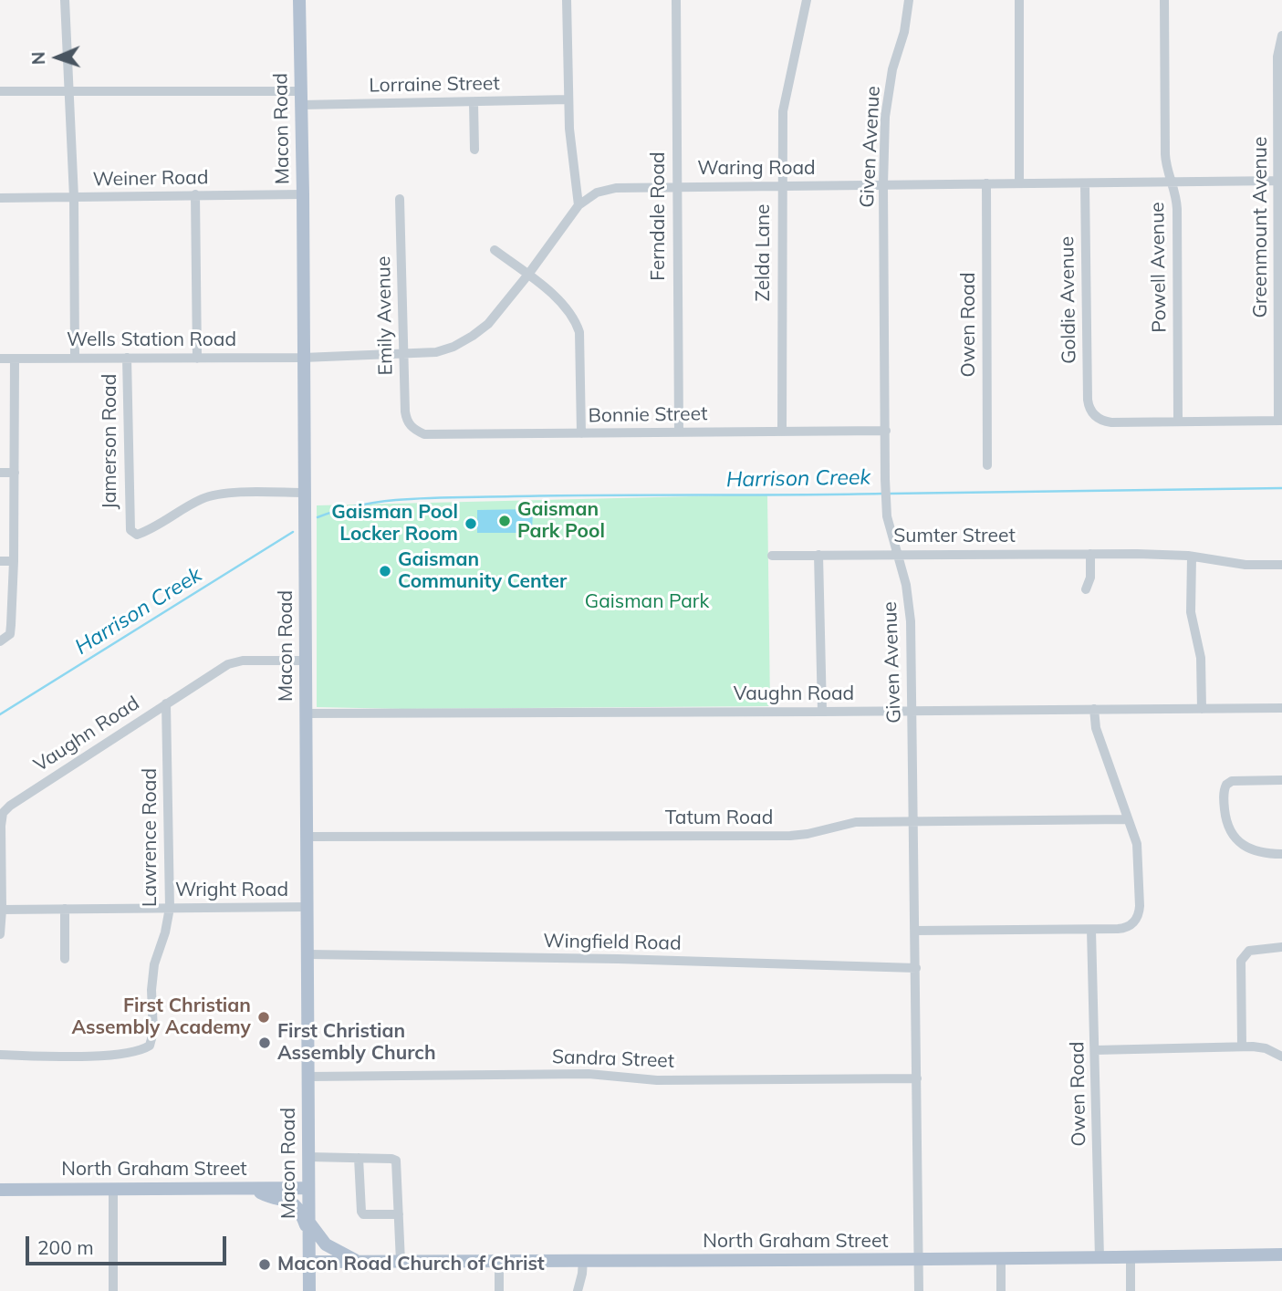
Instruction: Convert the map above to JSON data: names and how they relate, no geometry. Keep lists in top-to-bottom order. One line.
{"streets":{"main road":["Macon Road","North Graham Street"],"street":["Lorraine Street","Given Avenue","Waring Road","Weiner Road","Ferndale Road","Greenmount Avenue","Zelda Lane","Powell Avenue","Goldie Avenue","Emily Avenue","Owen Road","Wells Station Road","Bonnie Street","Jamerson Road","Sumter Street","Vaughn Road","Tatum Road","Lawrence Road","Wright Road","Wingfield Road","Sandra Street"]},"crossings":[["Lorraine Street","Macon Road"],["Macon Road","Waring Road"],["Macon Road","Weiner Road"],["Macon Road","Wells Station Road"],["Macon Road","Jamerson Road"],["Macon Road","Vaughn Road"],["Macon Road","Tatum Road"],["Macon Road","Wright Road"],["Macon Road","Wingfield Road"],["Macon Road","Sandra Street"],["Macon Road","North Graham Street"],["Given Avenue","Waring Road"],["Given Avenue","Bonnie Street"],["Given Avenue","Sumter Street"],["Given Avenue","Vaughn Road"],["Given Avenue","Tatum Road"],["Given Avenue","Wingfield Road"],["Given Avenue","Sandra Street"],["Given Avenue","North Graham Street"],["Waring Road","Ferndale Road"],["Waring Road","Greenmount Avenue"],["Waring Road","Zelda Lane"],["Waring Road","Powell Avenue"],["Waring Road","Goldie Avenue"],["Waring Road","Emily Avenue"],["Waring Road","Owen Road"],["Waring Road","Wells Station Road"],["Ferndale Road","Bonnie Street"],["Zelda Lane","Bonnie Street"],["Powell Avenue","Goldie Avenue"],["Emily Avenue","Bonnie Street"],["Owen Road","North Graham Street"],["Wells Station Road","Jamerson Road"],["Vaughn Road","Lawrence Road"],["Vaughn Road","Wright Road"],["Lawrence Road","Wright Road"]],"water":["Harrison Creek"],"parks":["Gaisman Park"],"places":["Gaisman Park Pool","Gaisman Pool Locker Room","Gaisman Community Center","First Christian Assembly Academy","First Christian Assembly Church","Macon Road Church of Christ"],"scale_bar":"200 m","north":"left"}
